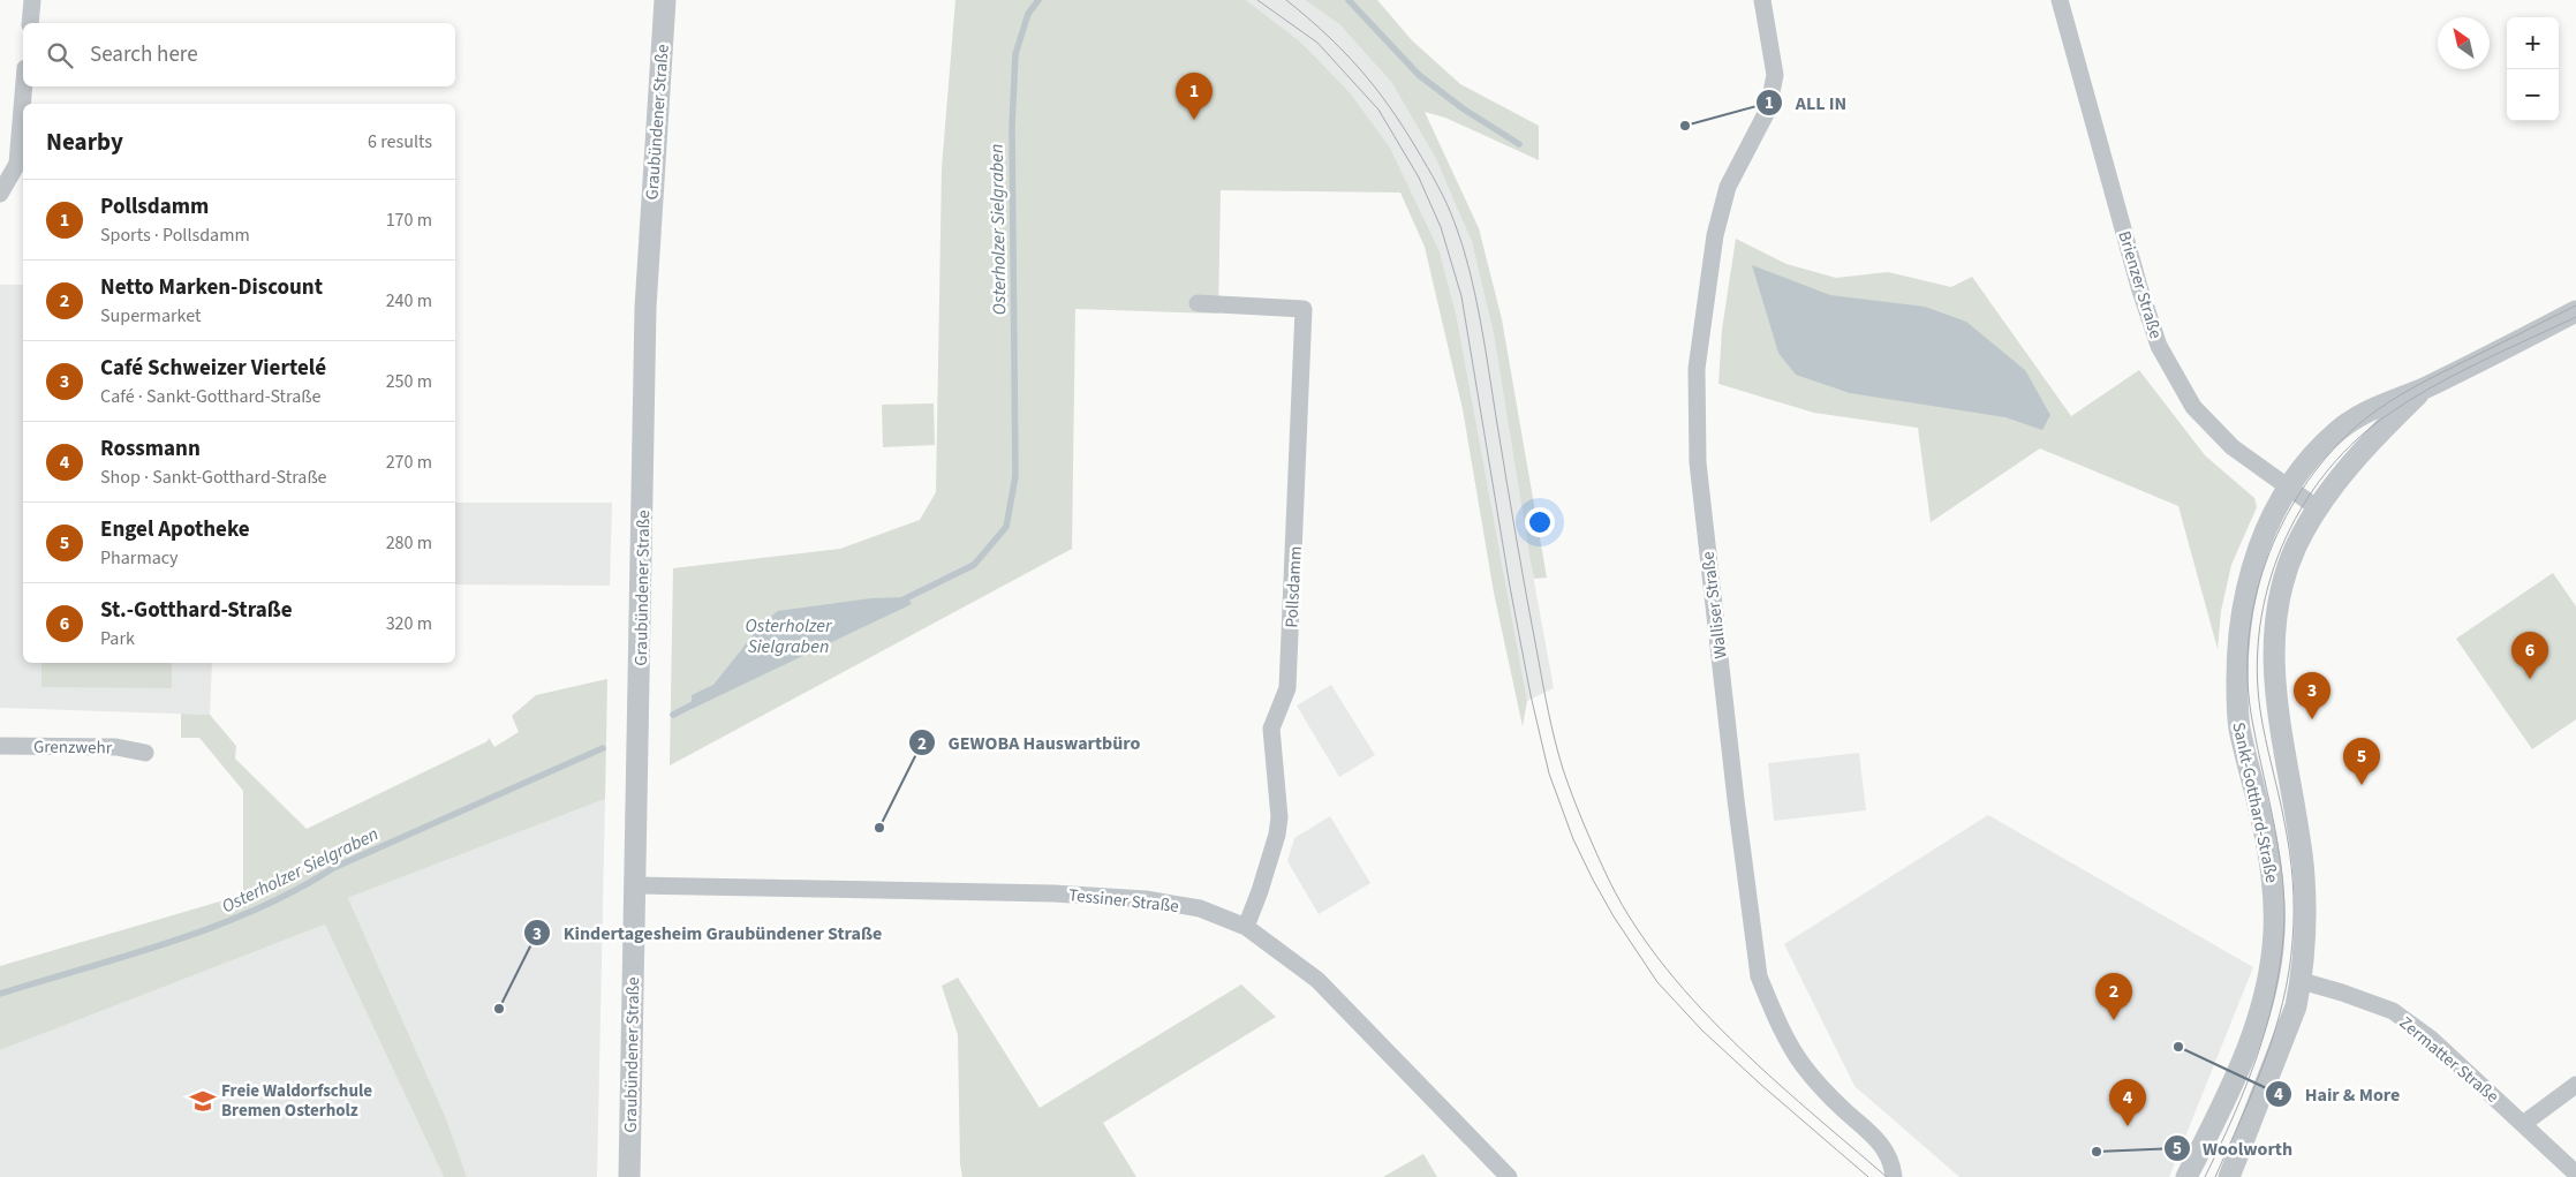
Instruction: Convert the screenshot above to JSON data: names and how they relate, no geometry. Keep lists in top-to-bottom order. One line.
{"streets":{"street":["Graubündener Straße","Brienzer Straße","Pollsdamm","Walliser Straße","Grenzwehr","Sankt-Gotthard-Straße","Tessiner Straße","Zermatter Straße"]},"crossings":[["Graubündener Straße","Tessiner Straße"],["Brienzer Straße","Sankt-Gotthard-Straße"],["Pollsdamm","Tessiner Straße"],["Sankt-Gotthard-Straße","Zermatter Straße"]],"water":["Osterholzer Sielgraben"],"places":{"other":["ALL IN","GEWOBA Hauswartbüro","Kindertagesheim Graubündener Straße","Hair & More","Woolworth"],"school or university":["Freie Waldorfschule Bremen Osterholz"]},"north":"top left","page":{"map_buttons":["+","−"],"search":"Search here","pins":["1","6","3","5","2","4"],"heading":["Nearby","6 results"],"list":[{"mark":"1","name":"Pollsdamm","note":"Sports · Pollsdamm","value":"170 m"},{"mark":"2","name":"Netto Marken-Discount","note":"Supermarket","value":"240 m"},{"mark":"3","name":"Café Schweizer Viertelé","note":"Café · Sankt-Gotthard-Straße","value":"250 m"},{"mark":"4","name":"Rossmann","note":"Shop · Sankt-Gotthard-Straße","value":"270 m"},{"mark":"5","name":"Engel Apotheke","note":"Pharmacy","value":"280 m"},{"mark":"6","name":"St.-Gotthard-Straße","note":"Park","value":"320 m"}]}}
